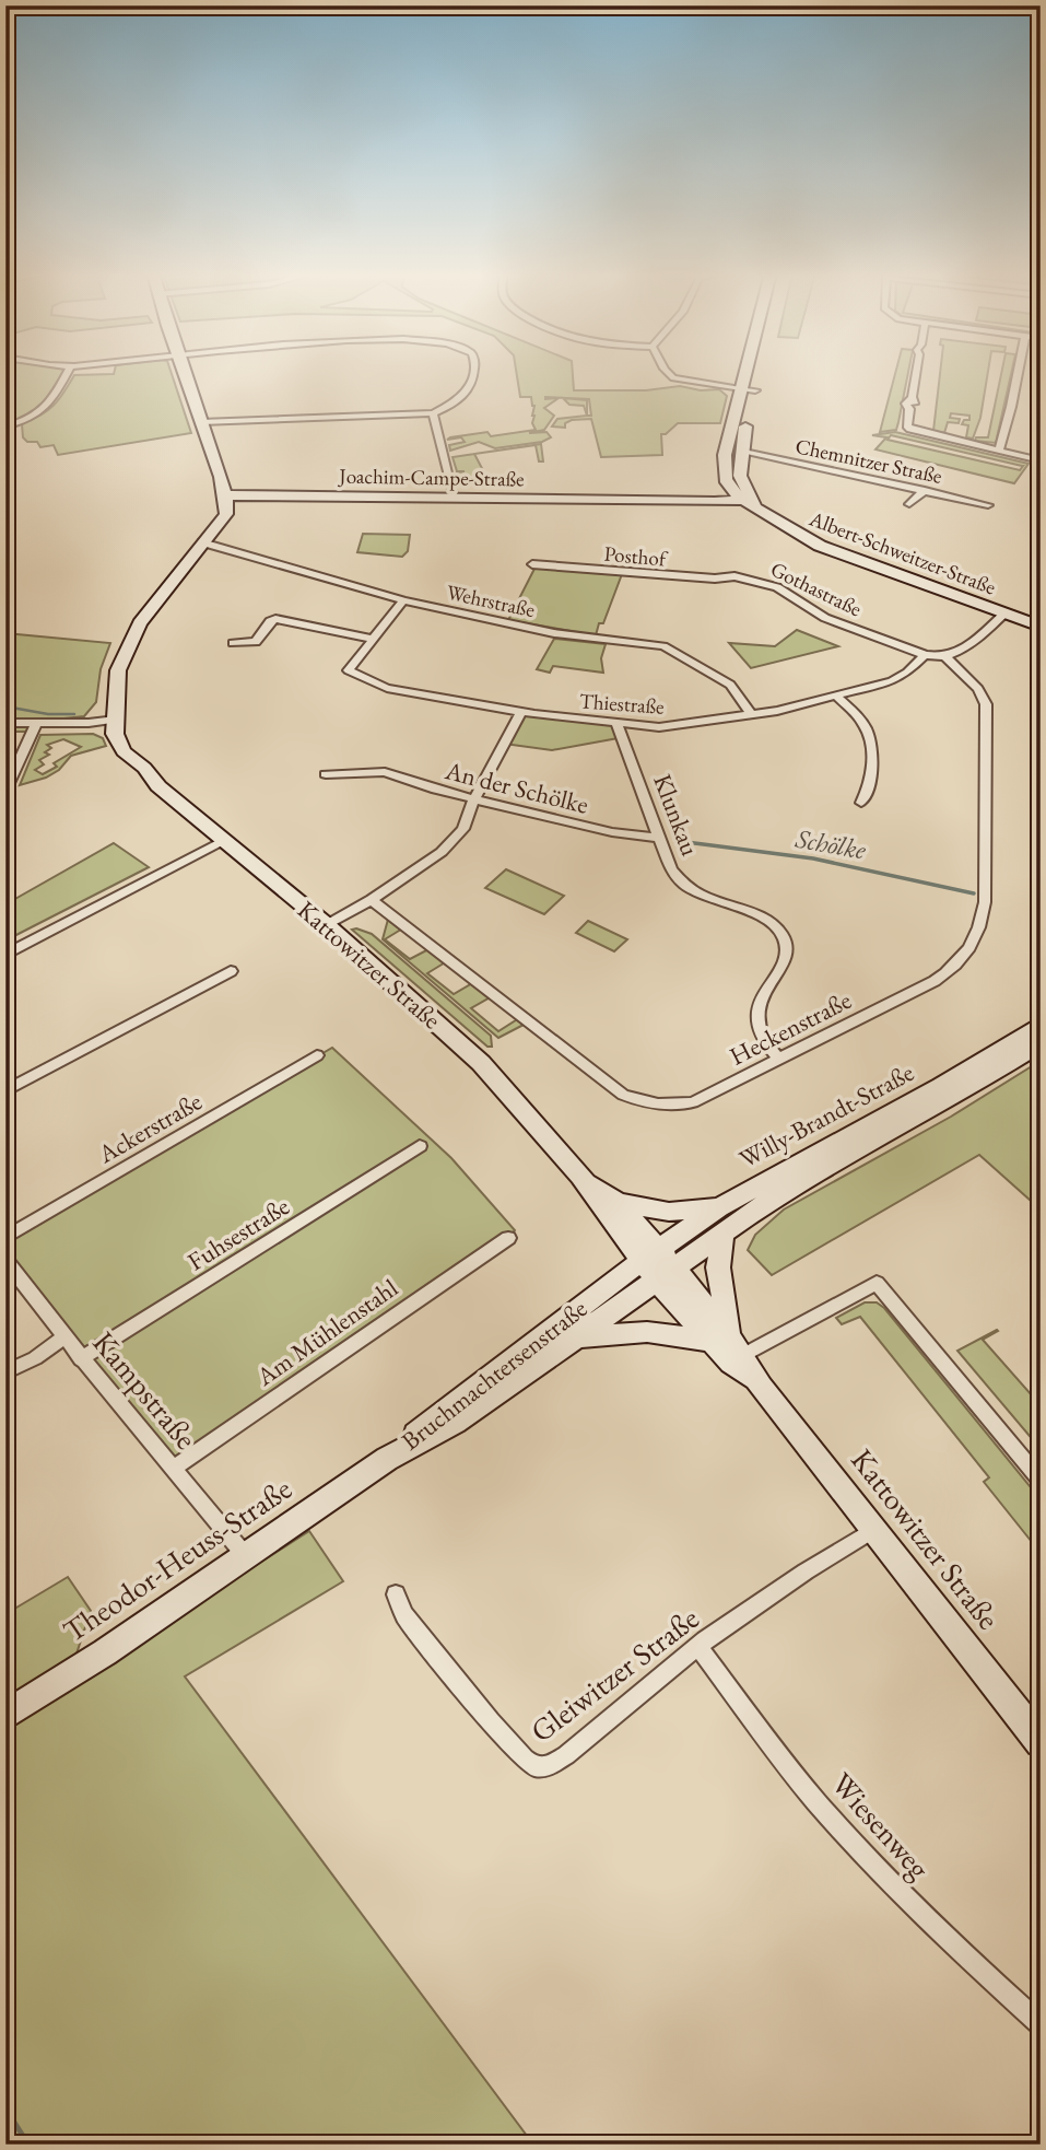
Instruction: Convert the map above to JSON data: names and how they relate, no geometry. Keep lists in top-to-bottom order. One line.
{"streets":{"street":["Chemnitzer Straße","Joachim-Campe-Straße","Albert-Schweitzer-Straße","Posthof","Gothastraße","Wehrstraße","Thiestraße","An der Schölke","Klunkau","Kattowitzer Straße","Heckenstraße","Willy-Brandt-Straße","Ackerstraße","Fuhsestraße","Am Mühlenstahl","Bruchmachtersenstraße","Kampstraße","Theodor-Heuss-Straße","Gleiwitzer Straße","Wiesenweg"]},"crossings":[["Joachim-Campe-Straße","Albert-Schweitzer-Straße"],["Joachim-Campe-Straße","Kattowitzer Straße"],["Posthof","Gothastraße"],["Gothastraße","Thiestraße"],["Wehrstraße","Thiestraße"],["Wehrstraße","Kattowitzer Straße"],["Thiestraße","Klunkau"],["An der Schölke","Klunkau"],["Klunkau","Heckenstraße"],["Kattowitzer Straße","Willy-Brandt-Straße"],["Kattowitzer Straße","Bruchmachtersenstraße"],["Kattowitzer Straße","Gleiwitzer Straße"],["Willy-Brandt-Straße","Bruchmachtersenstraße"],["Fuhsestraße","Kampstraße"],["Am Mühlenstahl","Kampstraße"],["Bruchmachtersenstraße","Theodor-Heuss-Straße"],["Kampstraße","Theodor-Heuss-Straße"],["Gleiwitzer Straße","Wiesenweg"]],"water":["Schölke"]}
